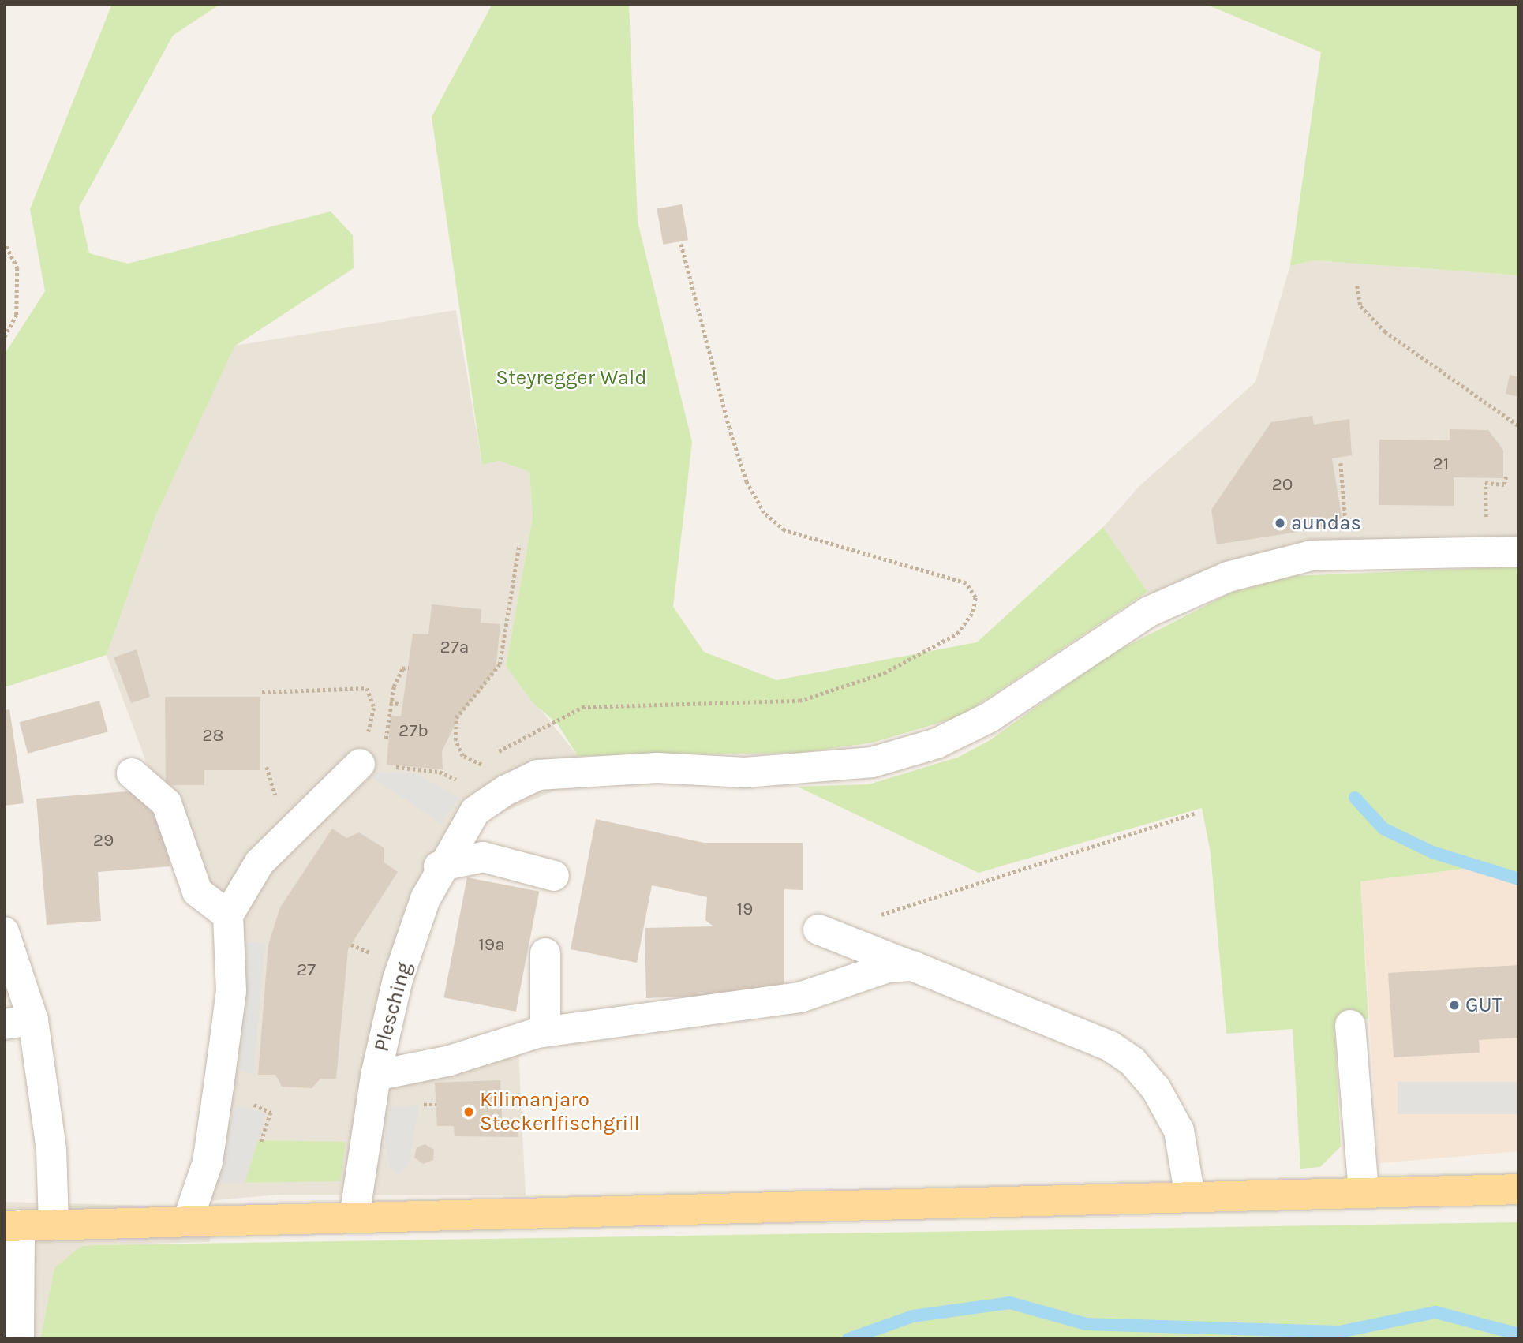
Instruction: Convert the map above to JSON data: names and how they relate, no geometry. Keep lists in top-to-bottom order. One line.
{"streets":{"street":["Plesching"]},"parks":["Steyregger Wald"],"places":["aundas","GUT","Kilimanjaro Steckerlfischgrill"],"house_numbers":["21","20","27a","27b","28","29","19","19a","27"]}
